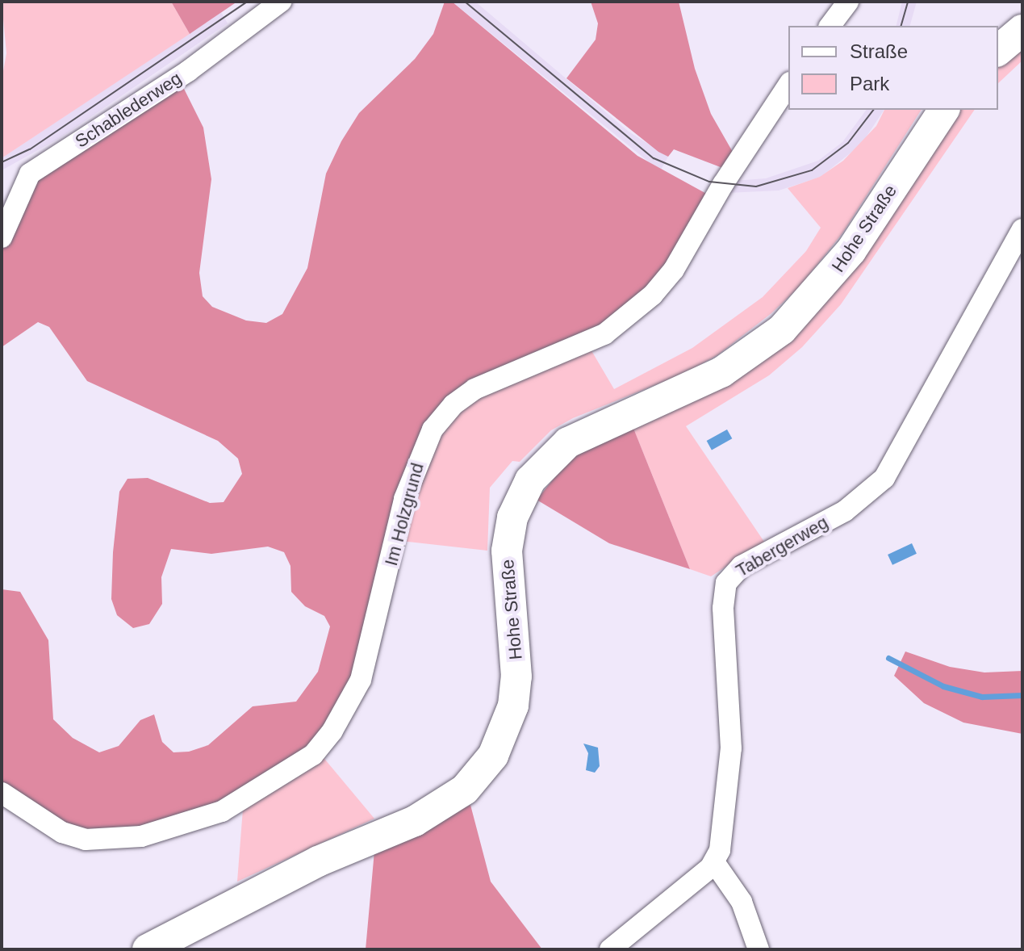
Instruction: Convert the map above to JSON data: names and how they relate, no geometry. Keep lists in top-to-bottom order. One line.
{"streets":{"main road":["Hohe Straße"],"street":["Schablederweg","Im Holzgrund","Tabergerweg"]},"legend":["Straße","Park"]}
